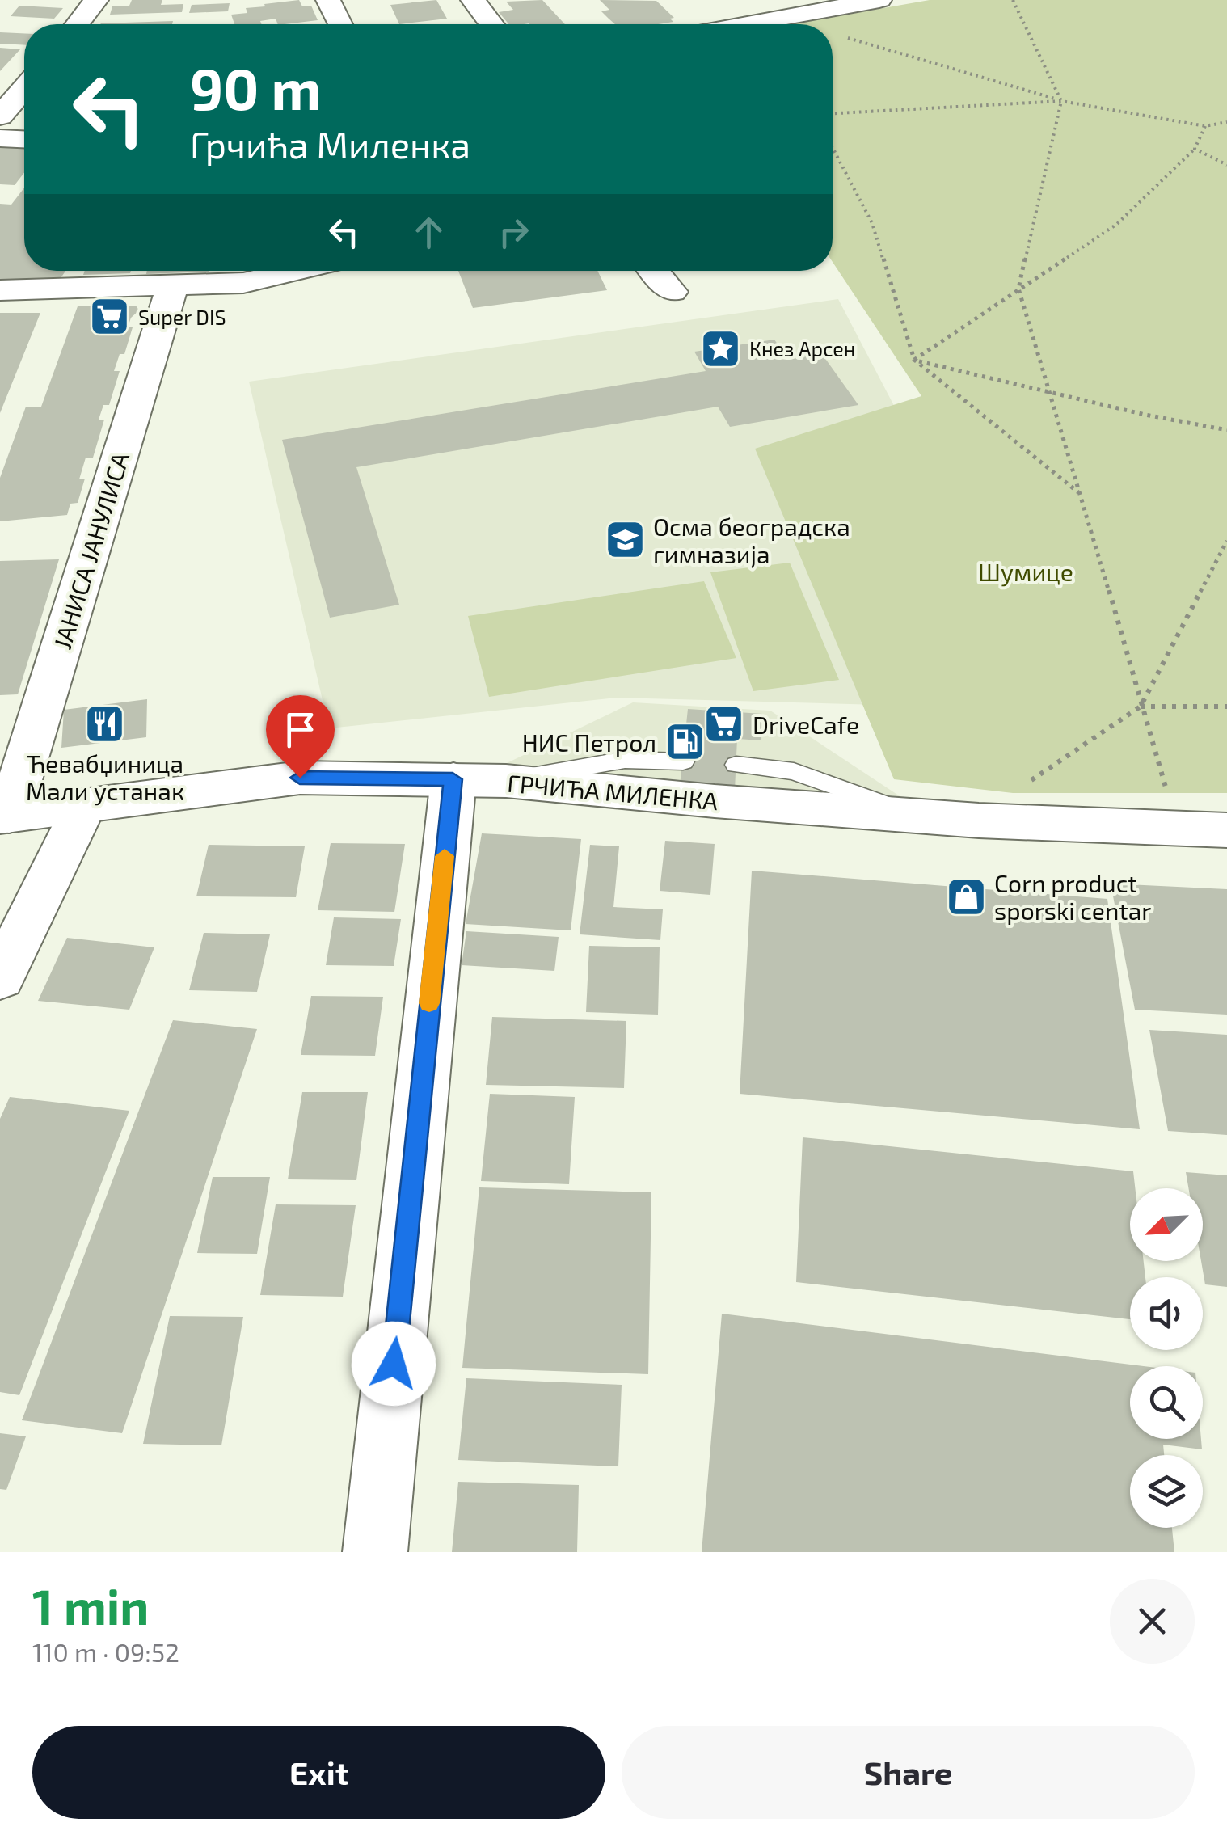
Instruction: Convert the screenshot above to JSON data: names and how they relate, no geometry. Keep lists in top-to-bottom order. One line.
{"streets":{"street":["ЈАНИСА ЈАНУЛИСА","ГРЧИЋА МИЛЕНКА"]},"crossings":[["ЈАНИСА ЈАНУЛИСА","ГРЧИЋА МИЛЕНКА"]],"parks":["Шумице"],"places":{"supermarket":["Super DIS","DriveCafe"],"place":["Кнез Арсен"],"school or university":["Осма београдска гимназија"],"restaurant":["Ћевабџиница Мали устанак"],"fuel station":["НИС Петрол"],"shop":["Corn product sporski centar"]},"north":"bottom left","page":{"turn":["90 m","Грчића Миленка"],"heading":["1 min","110 m · 09:52"],"buttons":["Exit","Share"]}}
